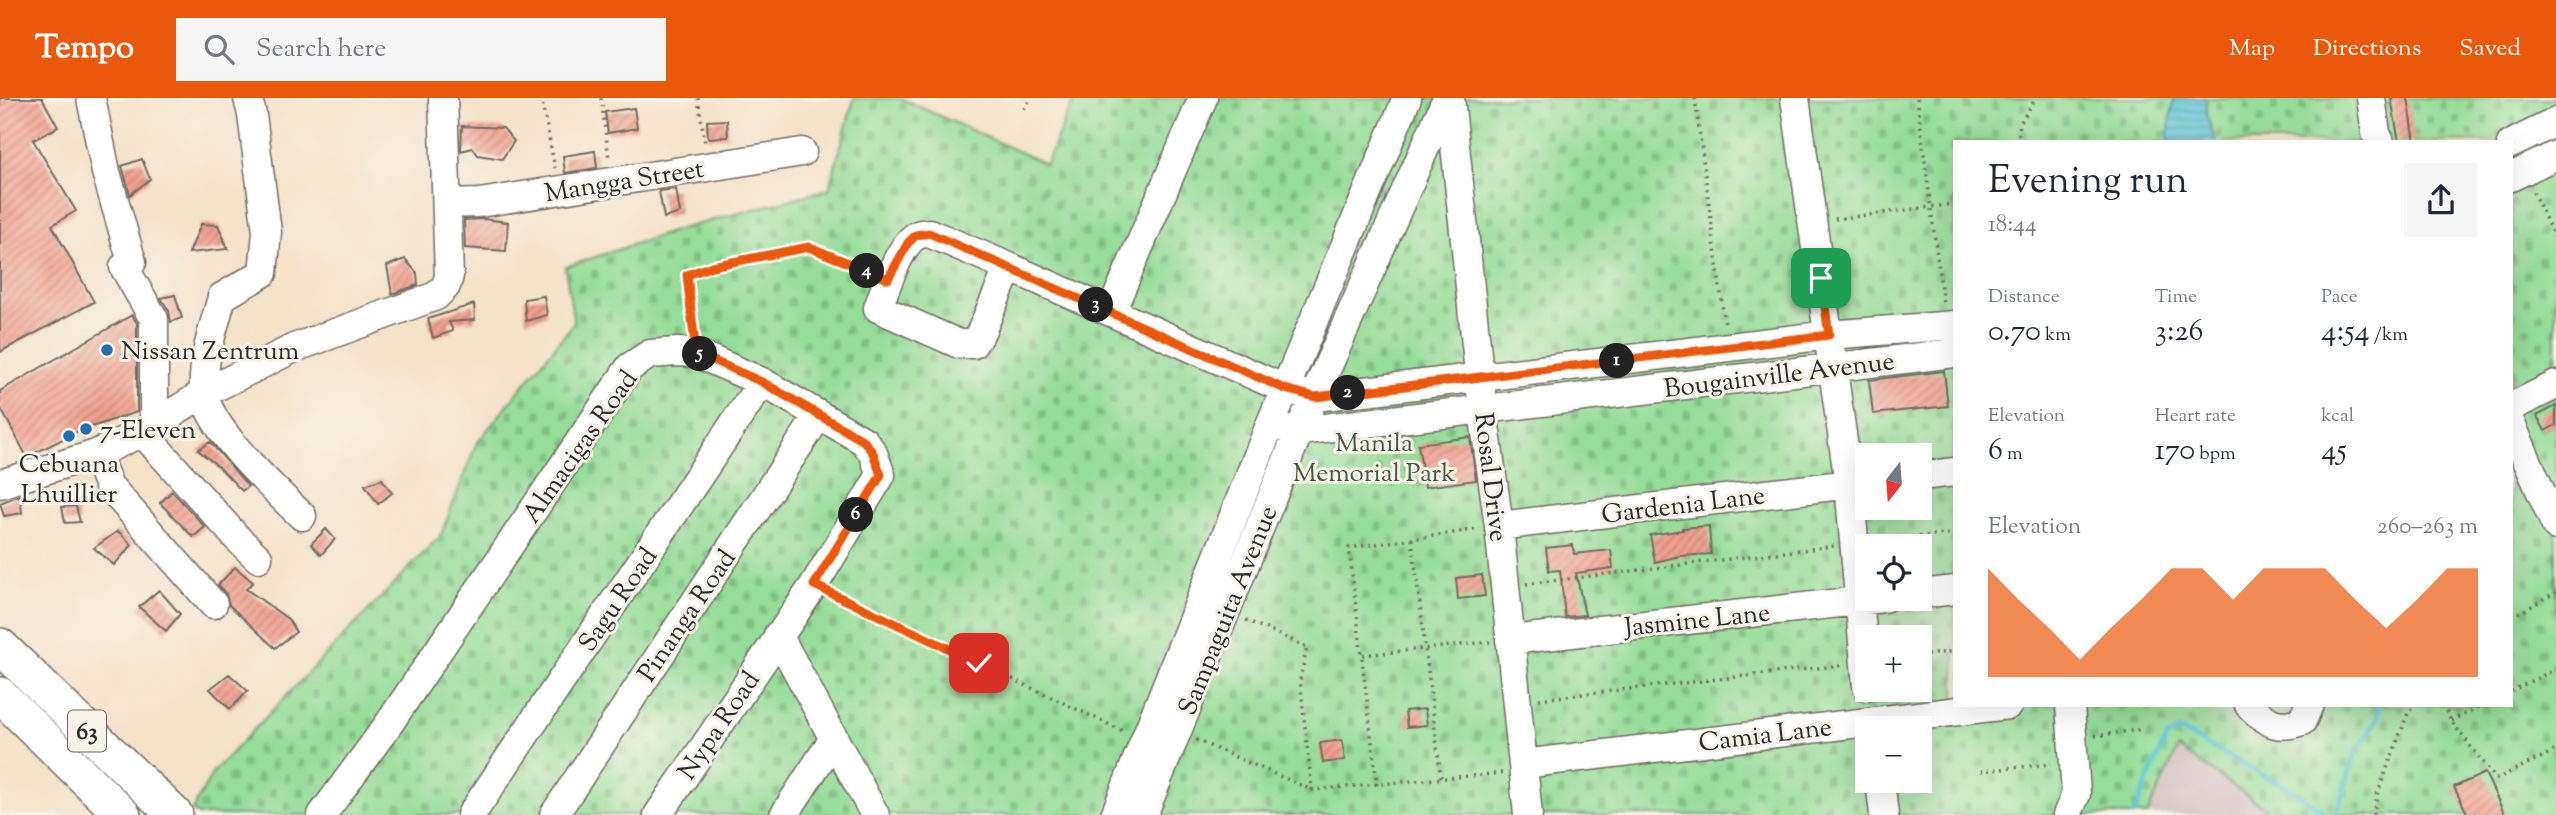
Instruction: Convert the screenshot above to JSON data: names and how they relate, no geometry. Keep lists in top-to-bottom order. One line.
{"streets":{"main road":["63"],"street":["Mangga Street","Bougainville Avenue","Almacigas Road","Rosal Drive","Gardenia Lane","Sagu Road","Sampaguita Avenue","Pinanga Road","Jasmine Lane","Nypa Road","Camia Lane"]},"crossings":[["Bougainville Avenue","Rosal Drive"],["Bougainville Avenue","Sampaguita Avenue"],["Almacigas Road","Sagu Road"],["Almacigas Road","Pinanga Road"],["Almacigas Road","Nypa Road"],["Rosal Drive","Gardenia Lane"],["Rosal Drive","Sampaguita Avenue"],["Rosal Drive","Jasmine Lane"],["Rosal Drive","Camia Lane"]],"parks":["Manila Memorial Park"],"places":["Nissan Zentrum","7-Eleven","Cebuana Lhuillier"],"north":"bottom","page":{"header":"Tempo","search":"Search here","nav":["Map","Directions","Saved"],"heading":["Evening run","18:44"],"pins":["4","3","5","1","2","6"],"stats":[["Distance","0.70 km"],["Time","3:26"],["Pace","4:54 /km"],["Elevation","6 m"],["Heart rate","170 bpm"],["kcal","45"]],"map_buttons":["+","−"],"chart":["Elevation","260–263 m"]}}
